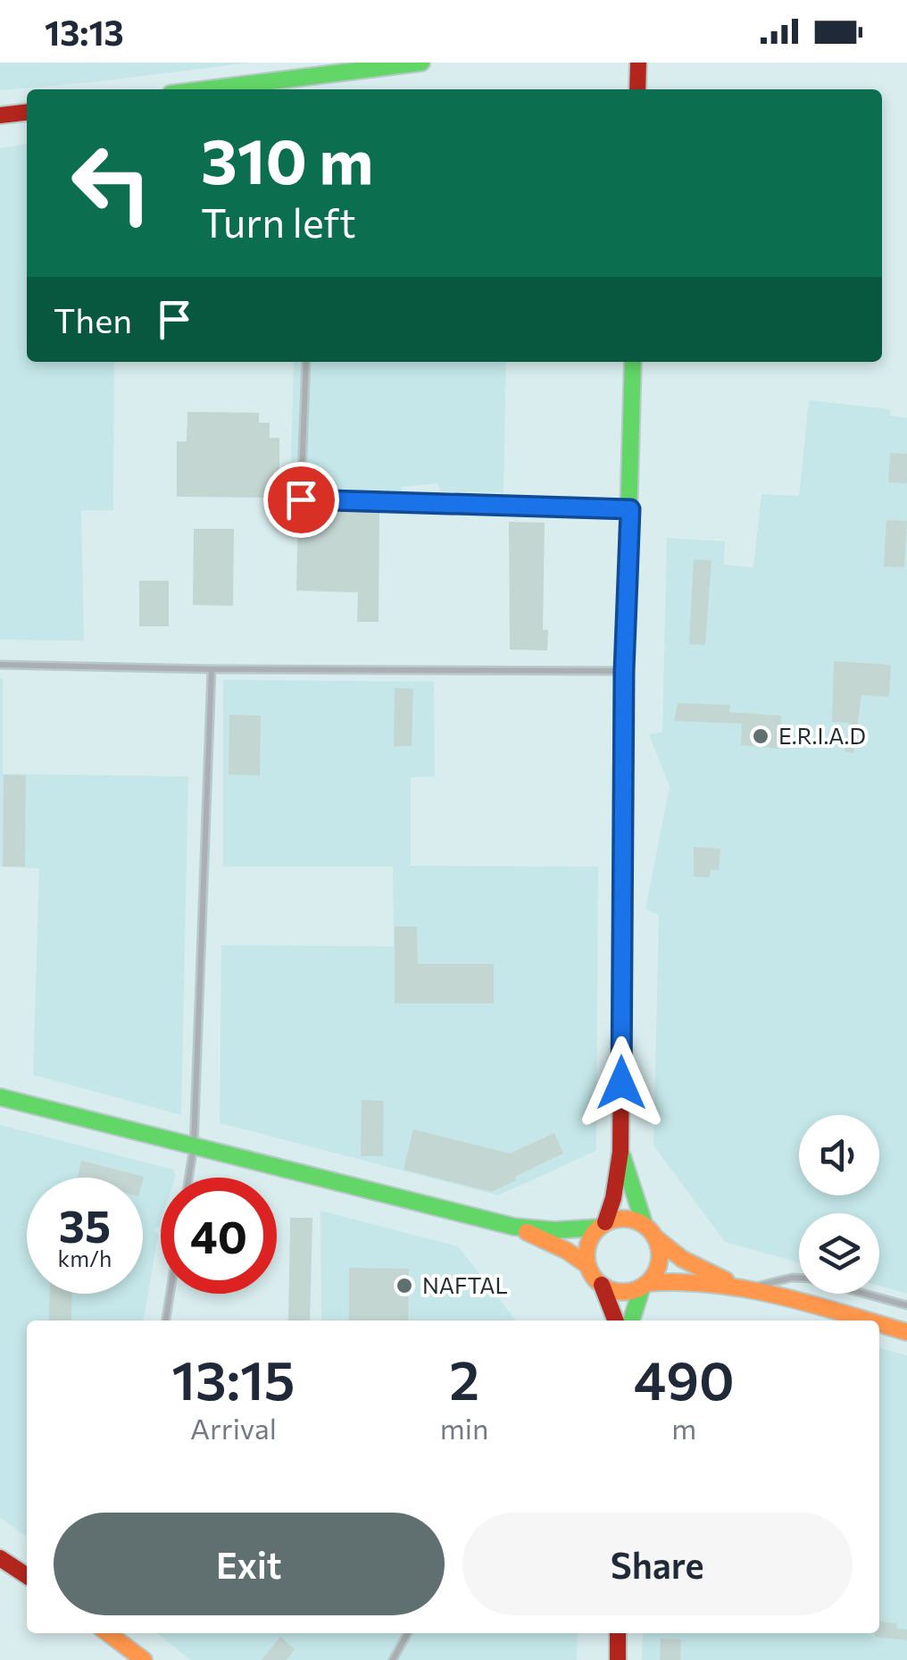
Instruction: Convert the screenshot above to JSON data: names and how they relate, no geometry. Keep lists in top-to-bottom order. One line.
{"places":["E.R.I.A.D","NAFTAL"],"page":{"status":"13:13","turn":["310 m","Turn left"],"then":"Then","speed":"35 km/h","limit":"40","eta":["13:15","Arrival","2","min","490","m"],"buttons":["Exit","Share"]}}
